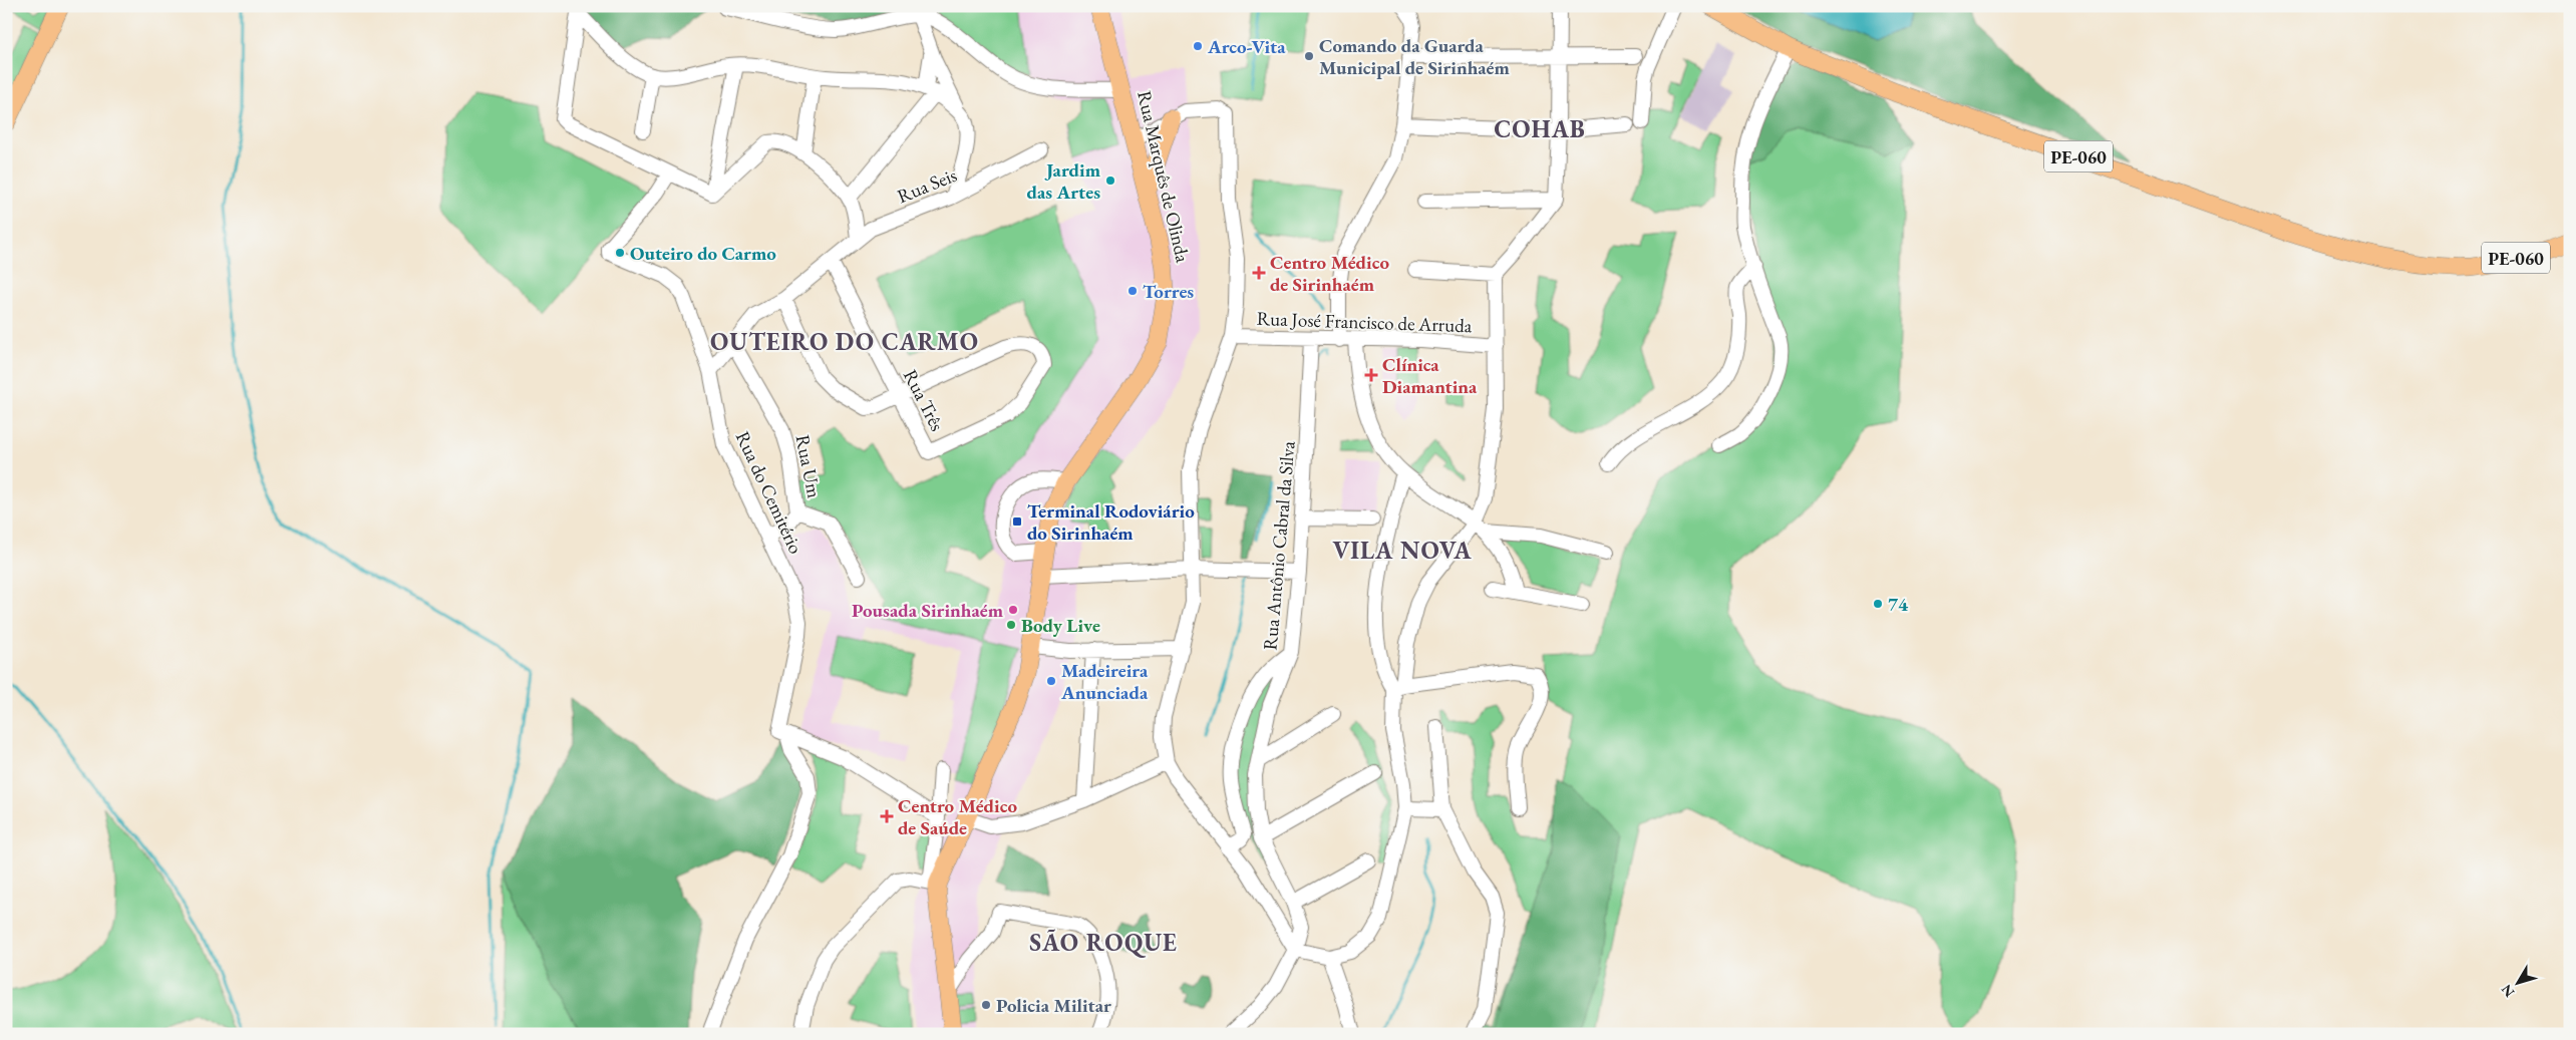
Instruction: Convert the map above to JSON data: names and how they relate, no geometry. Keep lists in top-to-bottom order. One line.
{"streets":{"main road":["PE-060","Rua Marquês de Olinda"],"street":["Rua Seis","Rua José Francisco de Arruda","Rua Três","Rua Um","Rua do Cemitério","Rua Antônio Cabral da Silva"]},"crossings":[["Rua Seis","Rua Três"],["Rua José Francisco de Arruda","Rua Antônio Cabral da Silva"],["Rua Um","Rua do Cemitério"]],"districts":["COHAB","OUTEIRO DO CARMO","VILA NOVA","SÃO ROQUE"],"places":{"other":["Arco-Vita","Comando da Guarda Municipal de Sirinhaém","Jardim das Artes","Outeiro do Carmo","Torres","74","Pousada Sirinhaém","Body Live","Madeireira Anunciada","Policia Militar"],"health":["Centro Médico de Sirinhaém","Clínica Diamantina","Centro Médico de Saúde"],"transit":["Terminal Rodoviário do Sirinhaém"]},"north":"bottom left"}
